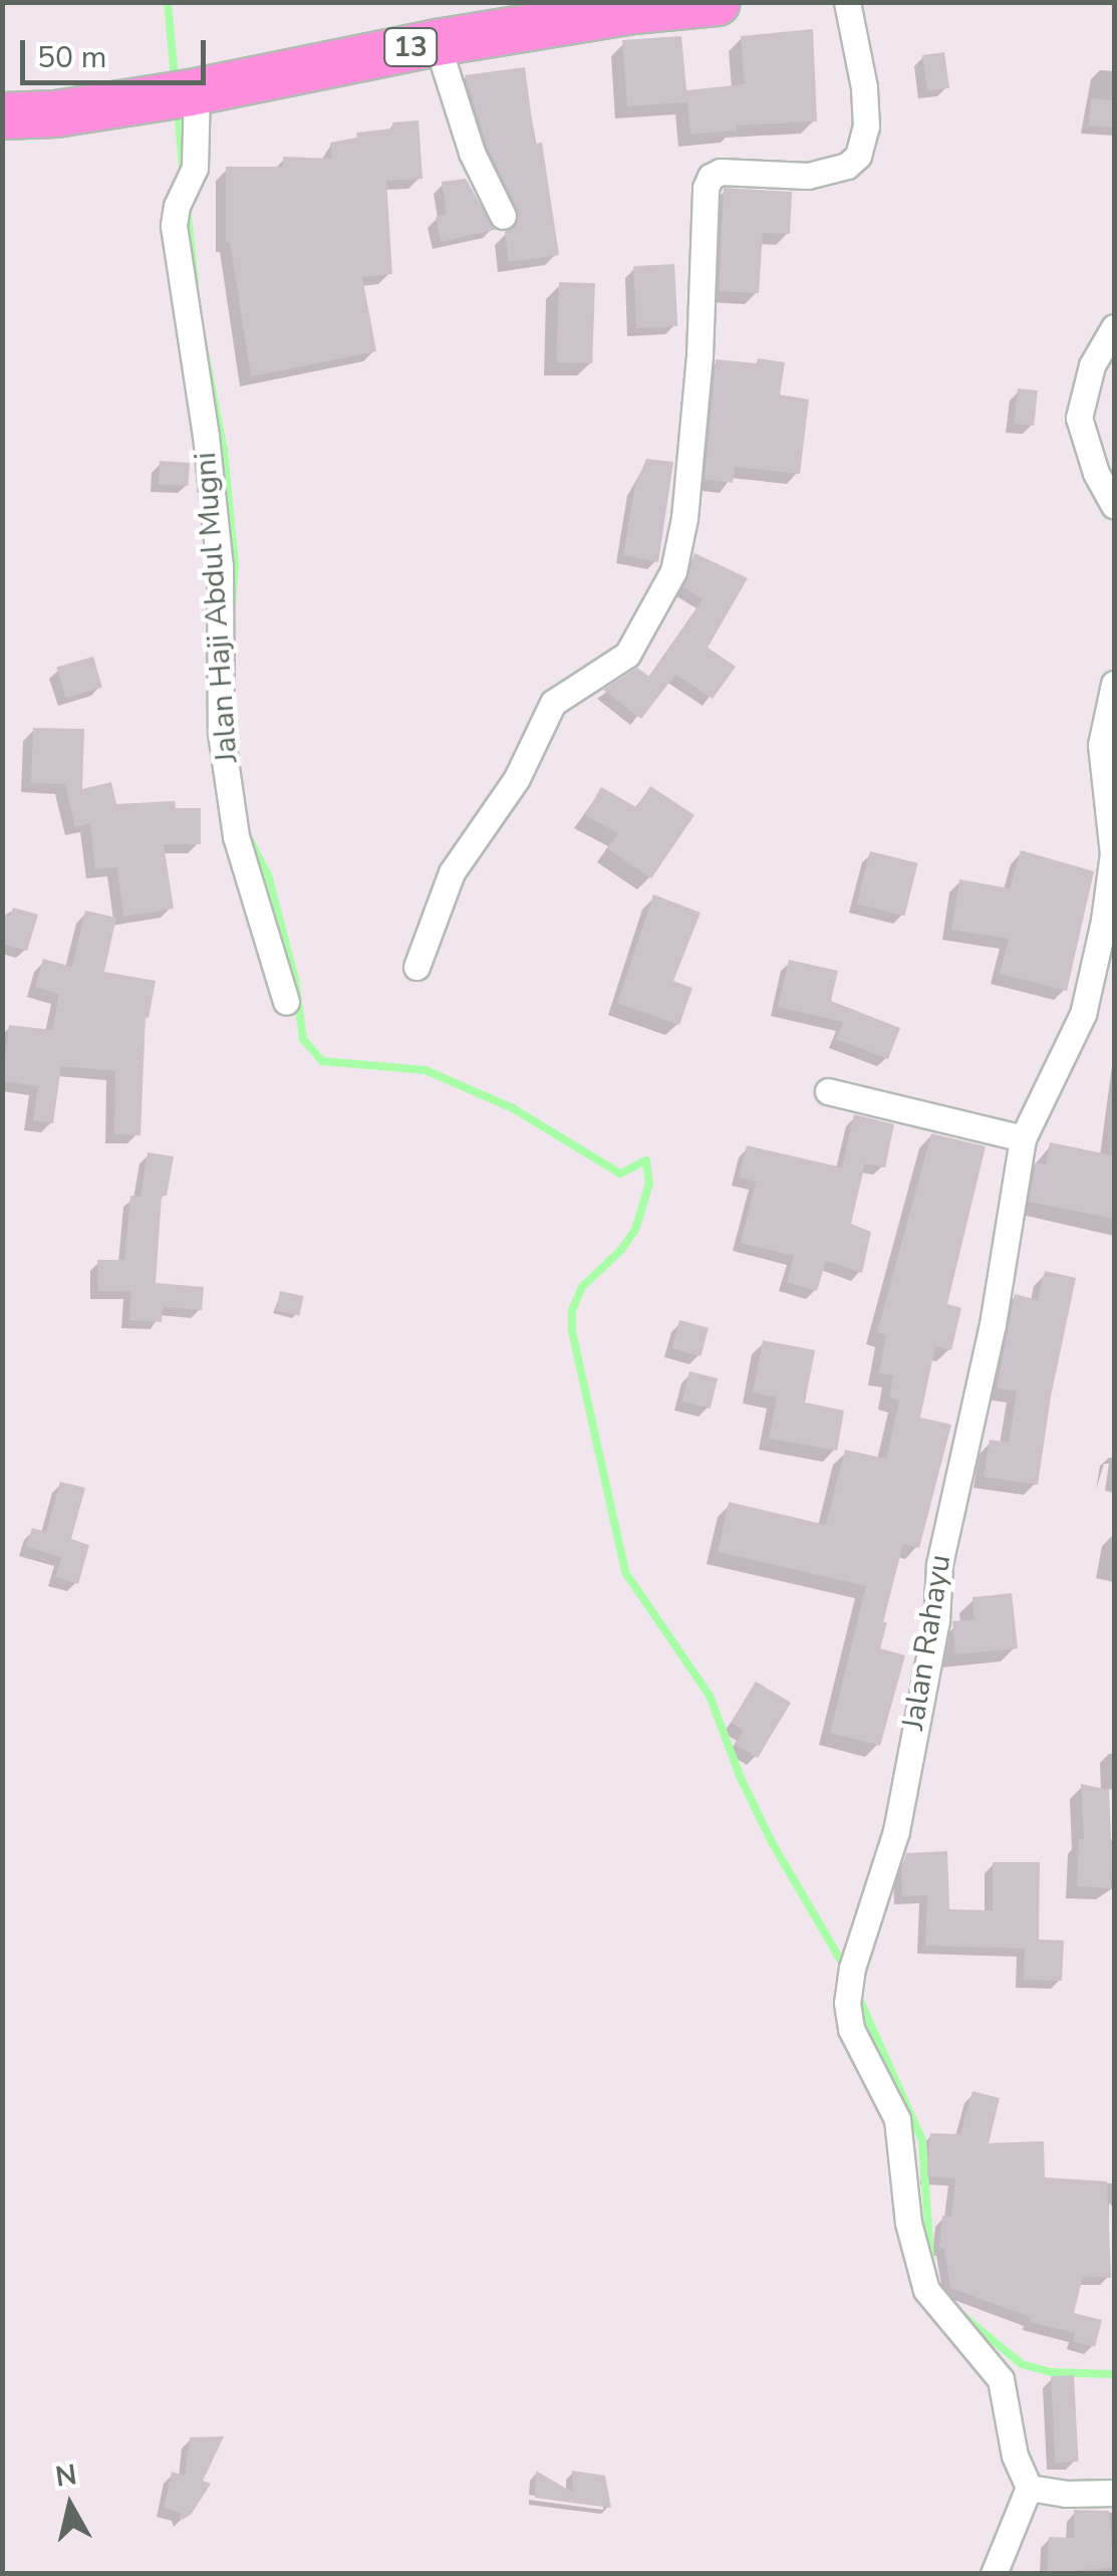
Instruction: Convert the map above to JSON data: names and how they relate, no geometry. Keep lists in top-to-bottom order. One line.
{"streets":{"highway":["13"],"street":["Jalan Haji Abdul Mugni","Jalan Rahayu"]},"crossings":[["13","Jalan Haji Abdul Mugni"]],"scale_bar":"50 m","north":"top"}
